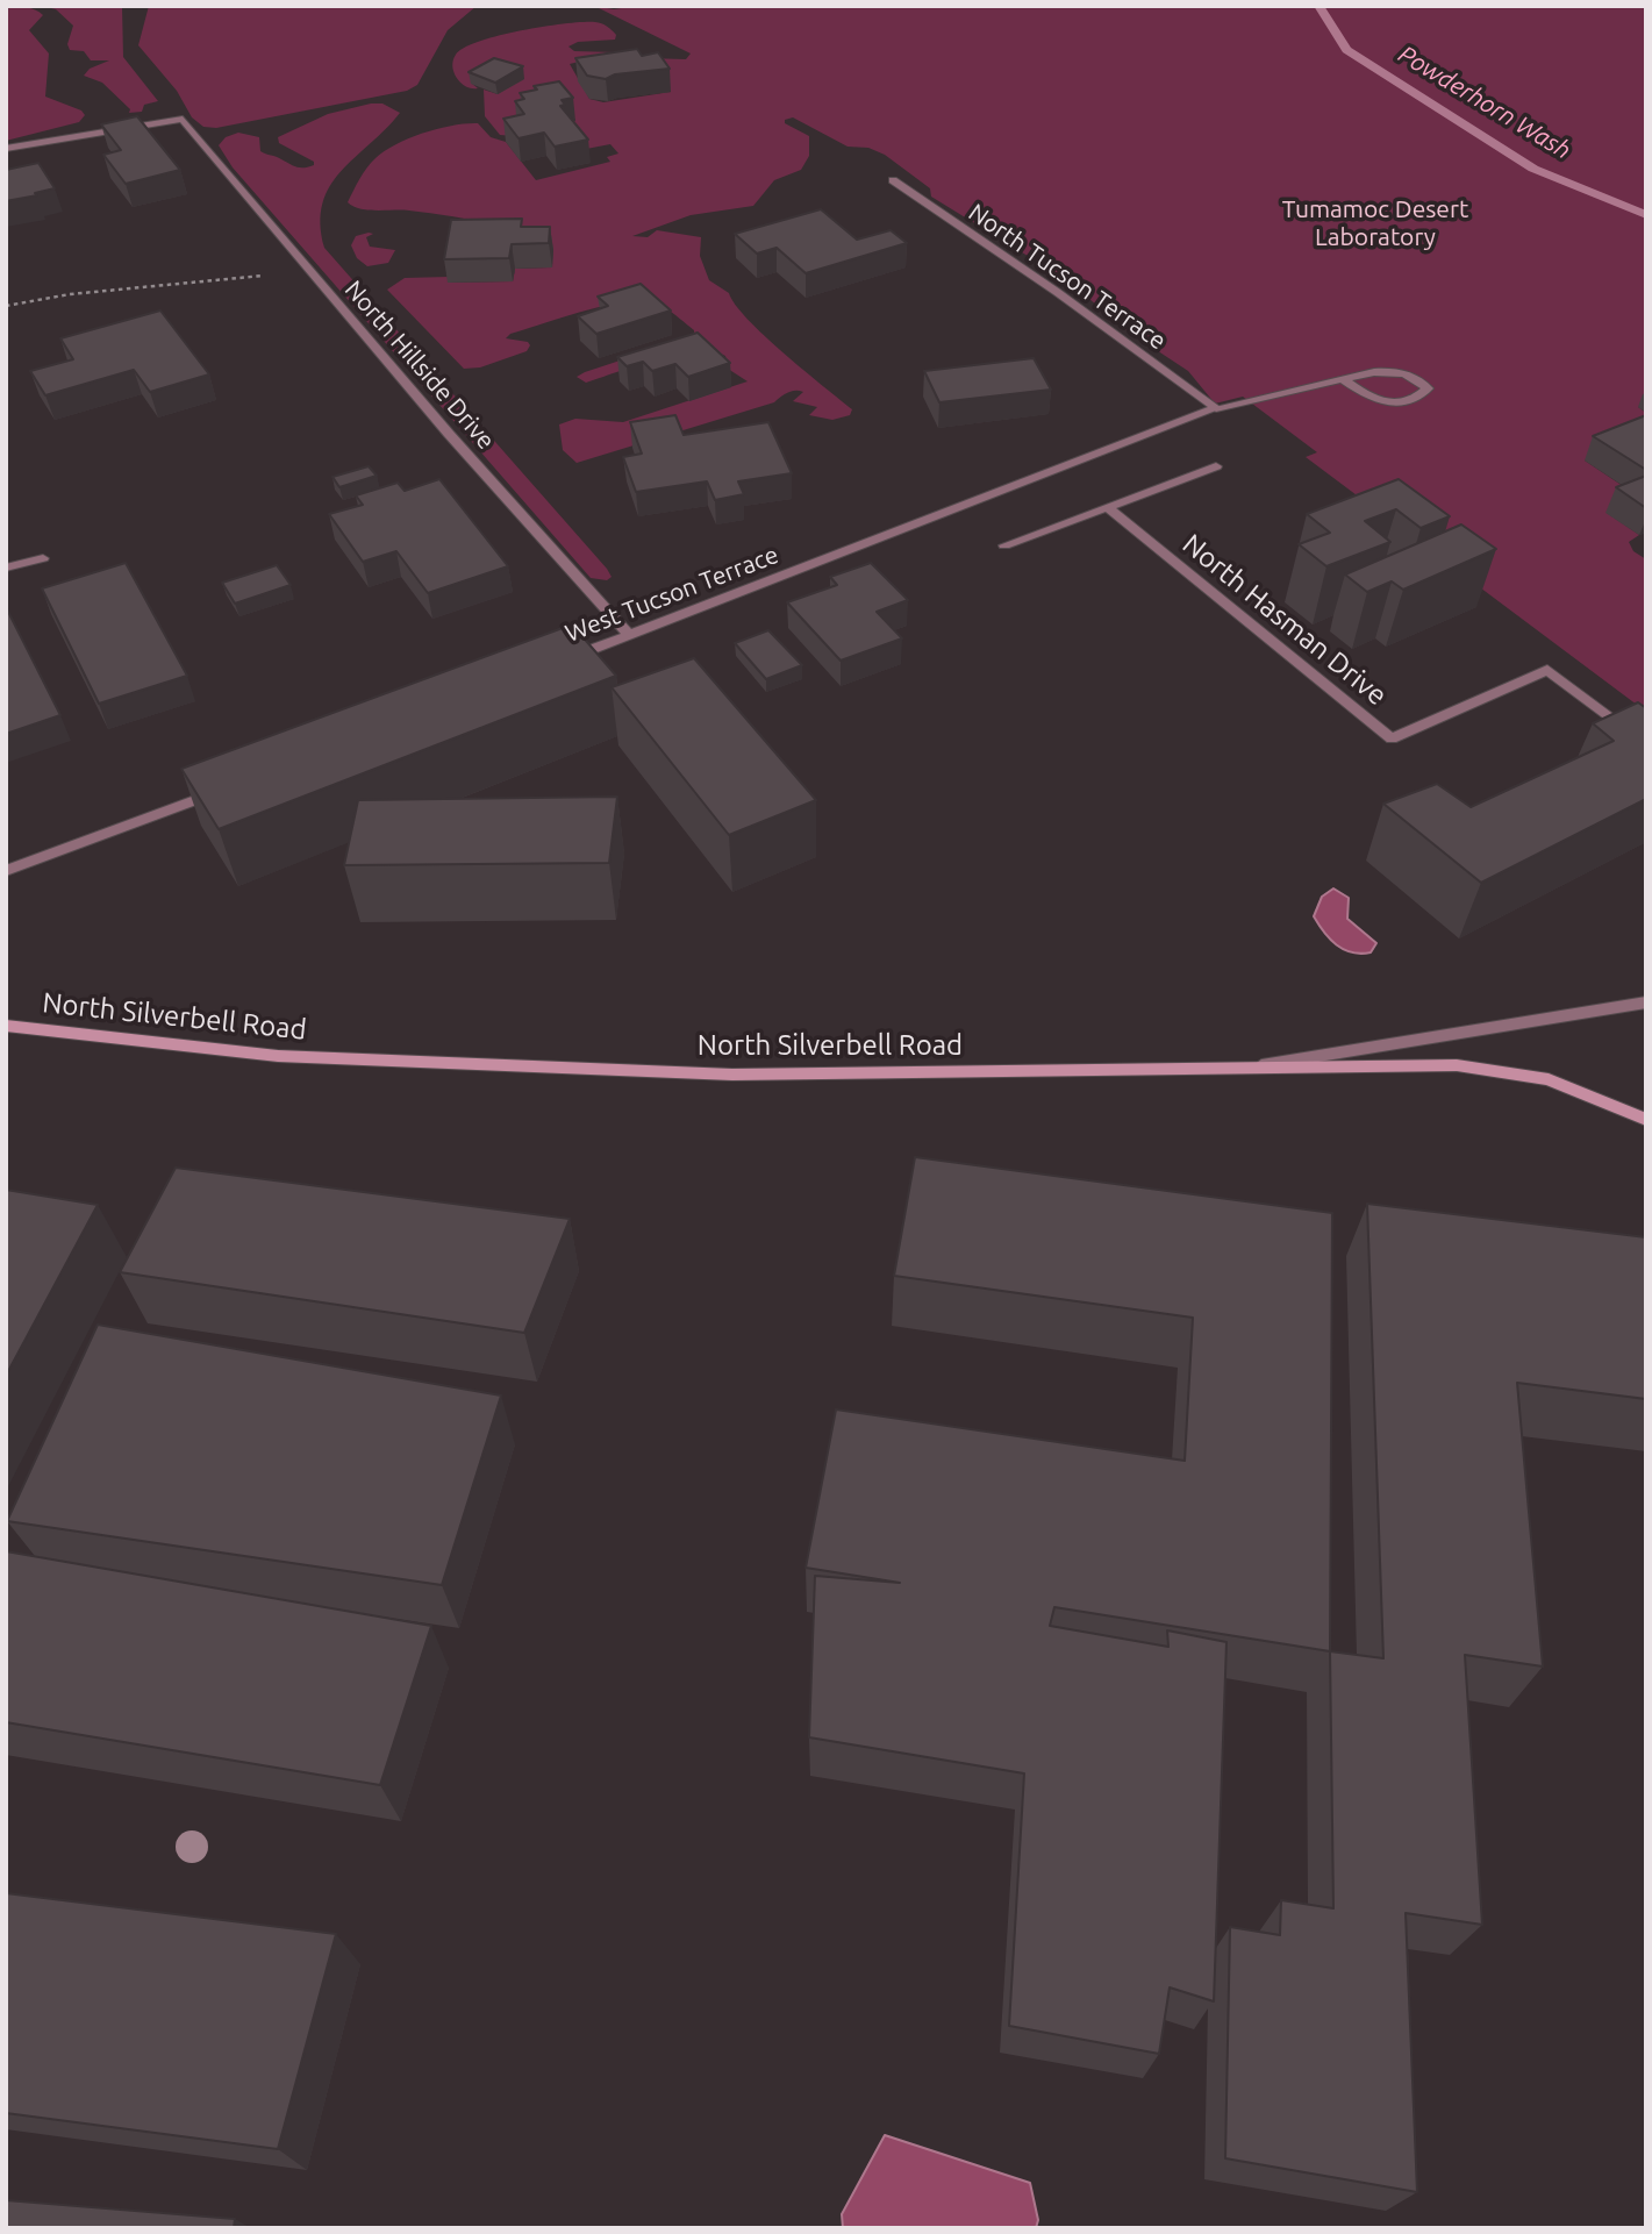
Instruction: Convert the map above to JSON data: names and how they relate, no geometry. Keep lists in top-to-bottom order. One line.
{"streets":{"main road":["North Silverbell Road"],"street":["North Tucson Terrace","North Hillside Drive","West Tucson Terrace","North Hasman Drive"]},"crossings":[["North Tucson Terrace","West Tucson Terrace"],["North Hillside Drive","West Tucson Terrace"]],"water":["Powderhorn Wash"],"parks":["Tumamoc Desert Laboratory"]}
